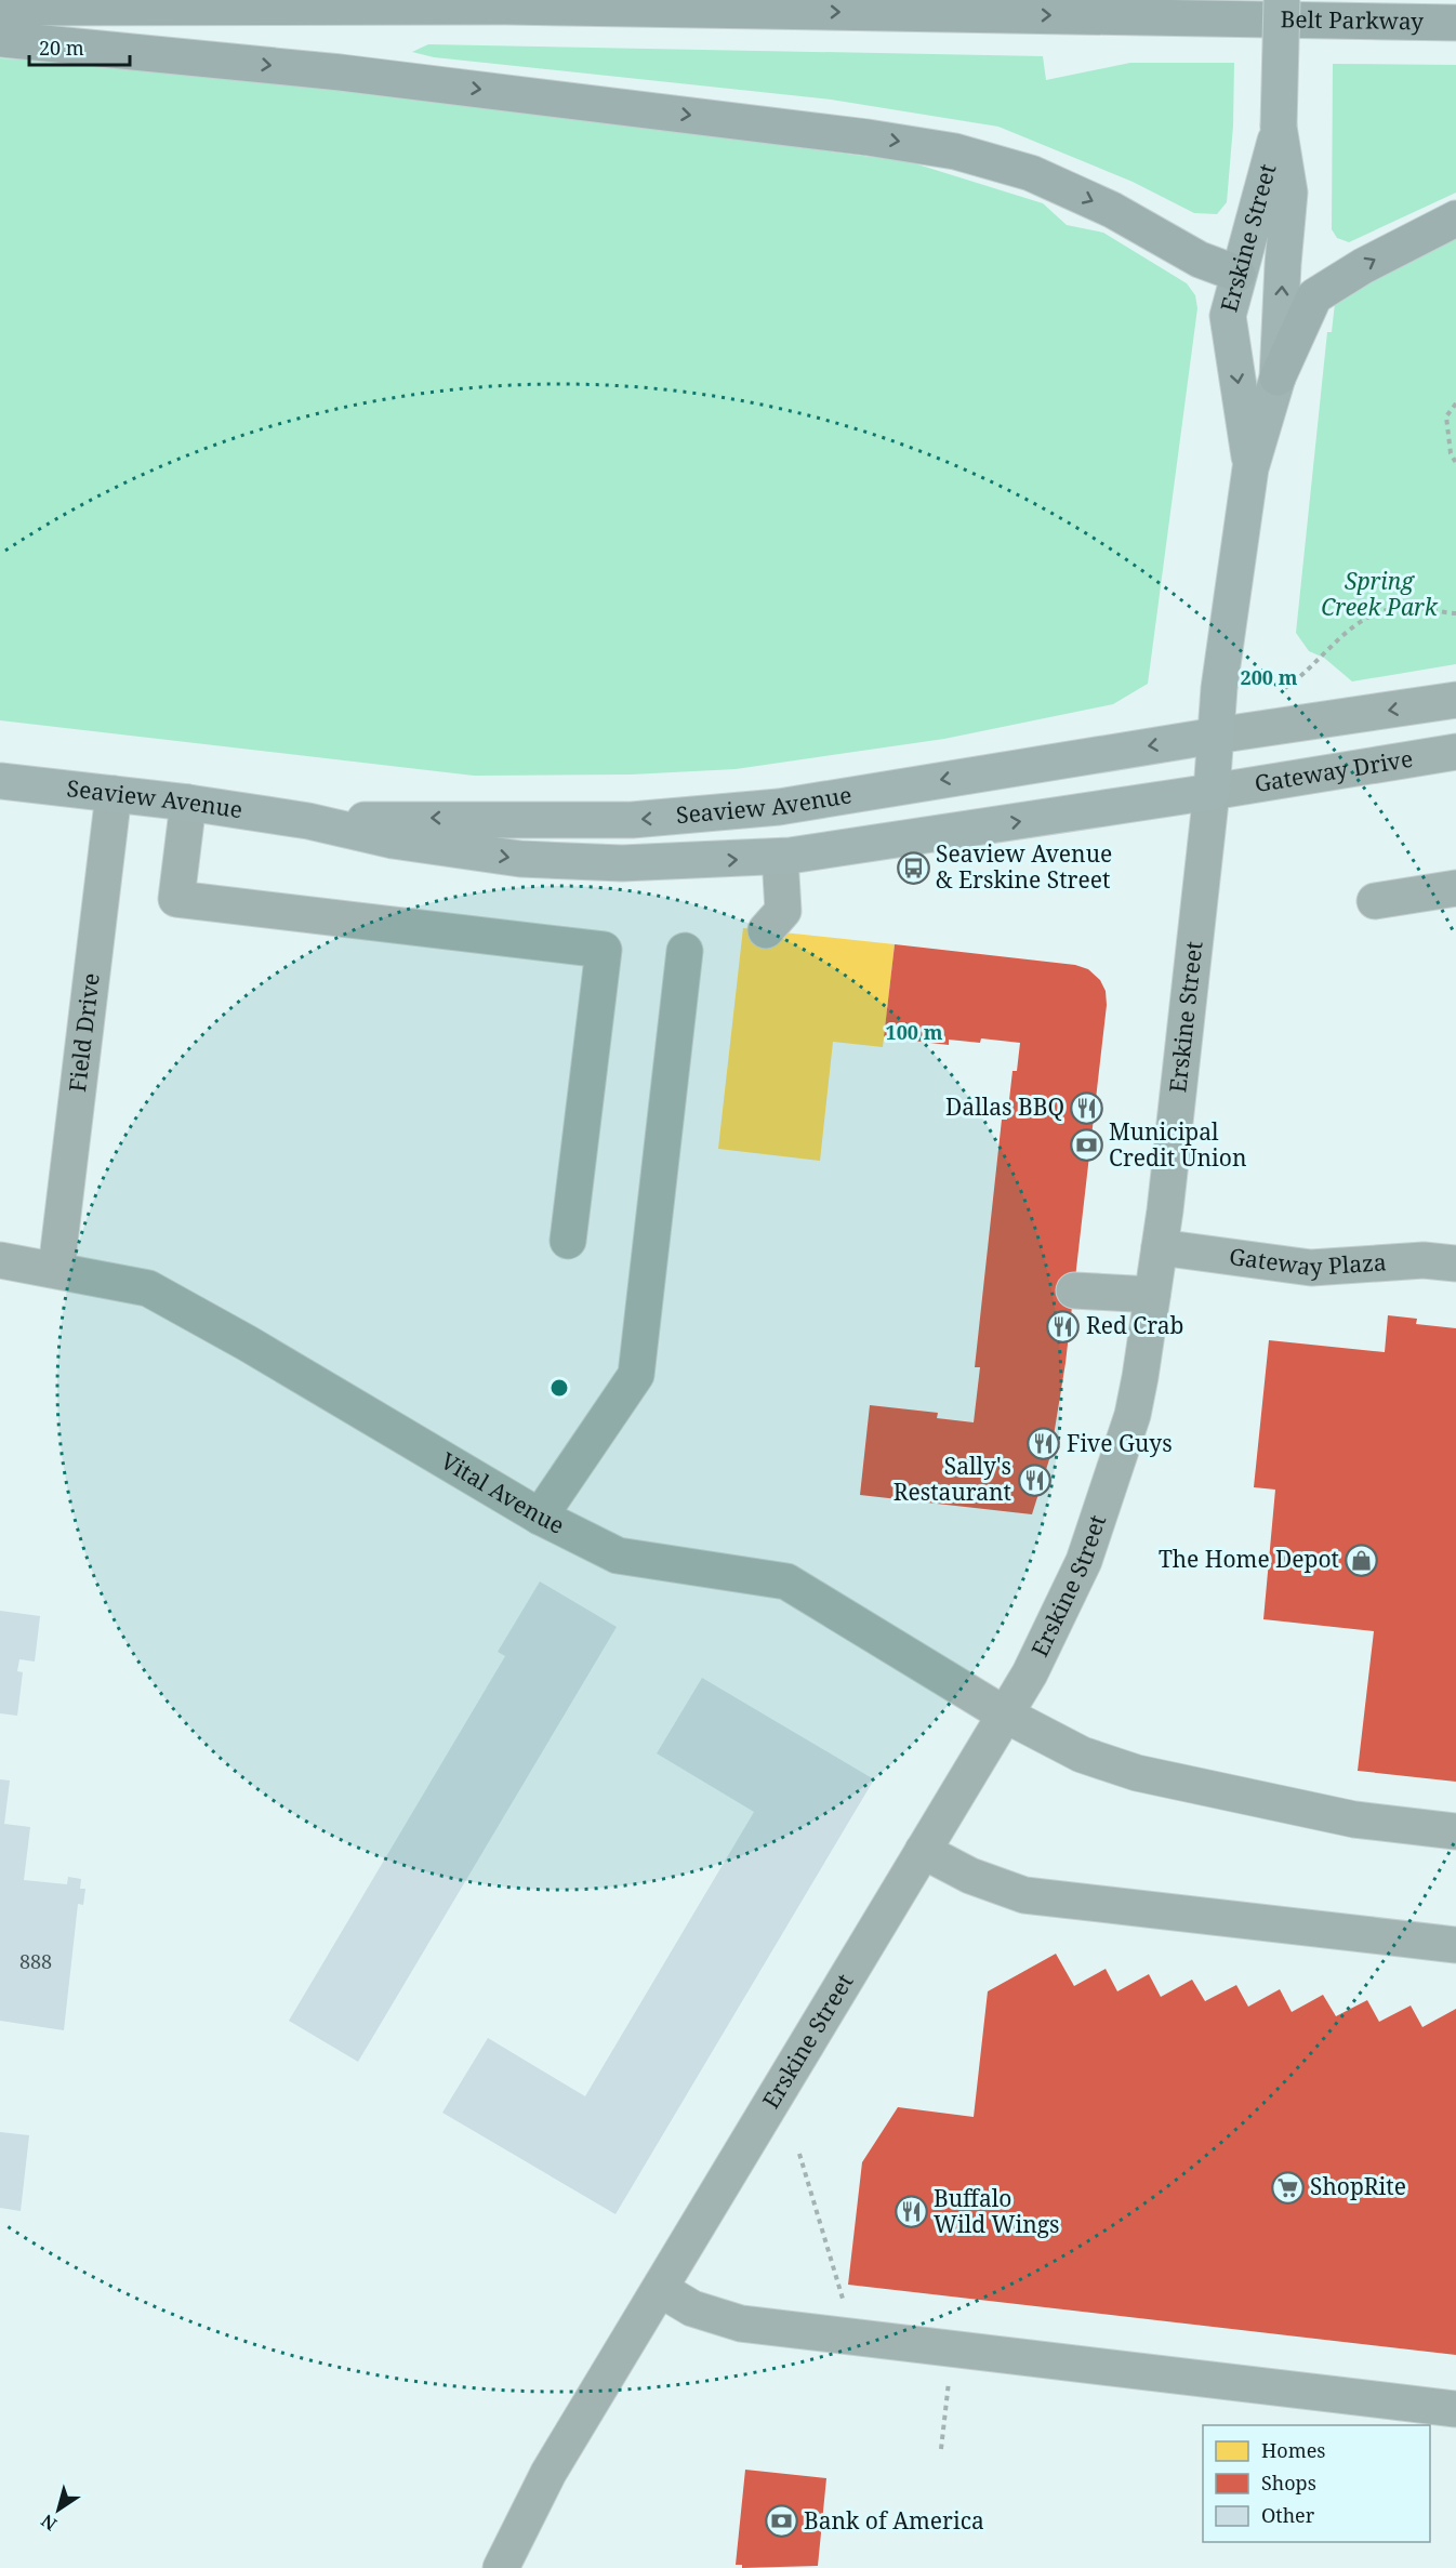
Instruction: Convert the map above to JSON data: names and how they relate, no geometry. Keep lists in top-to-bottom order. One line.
{"streets":{"highway":["Belt Parkway"],"main road":["Erskine Street","Seaview Avenue"],"street":["Gateway Drive","Field Drive","Gateway Plaza","Vital Avenue"]},"crossings":[["Erskine Street","Gateway Drive"],["Erskine Street","Seaview Avenue"],["Erskine Street","Gateway Plaza"],["Erskine Street","Vital Avenue"],["Gateway Drive","Seaview Avenue"],["Seaview Avenue","Field Drive"],["Field Drive","Vital Avenue"]],"parks":["Spring Creek Park"],"places":{"bus stop":["Seaview Avenue & Erskine Street"],"restaurant":["Dallas BBQ","Red Crab","Five Guys","Sally's Restaurant","Buffalo Wild Wings"],"bank":["Municipal Credit Union","Bank of America"],"shop":["The Home Depot"],"supermarket":["ShopRite"]},"house_numbers":["888"],"legend":["Homes","Shops","Other"],"scale_bar":"20 m","north":"bottom left","rings":["200 m","100 m"]}
